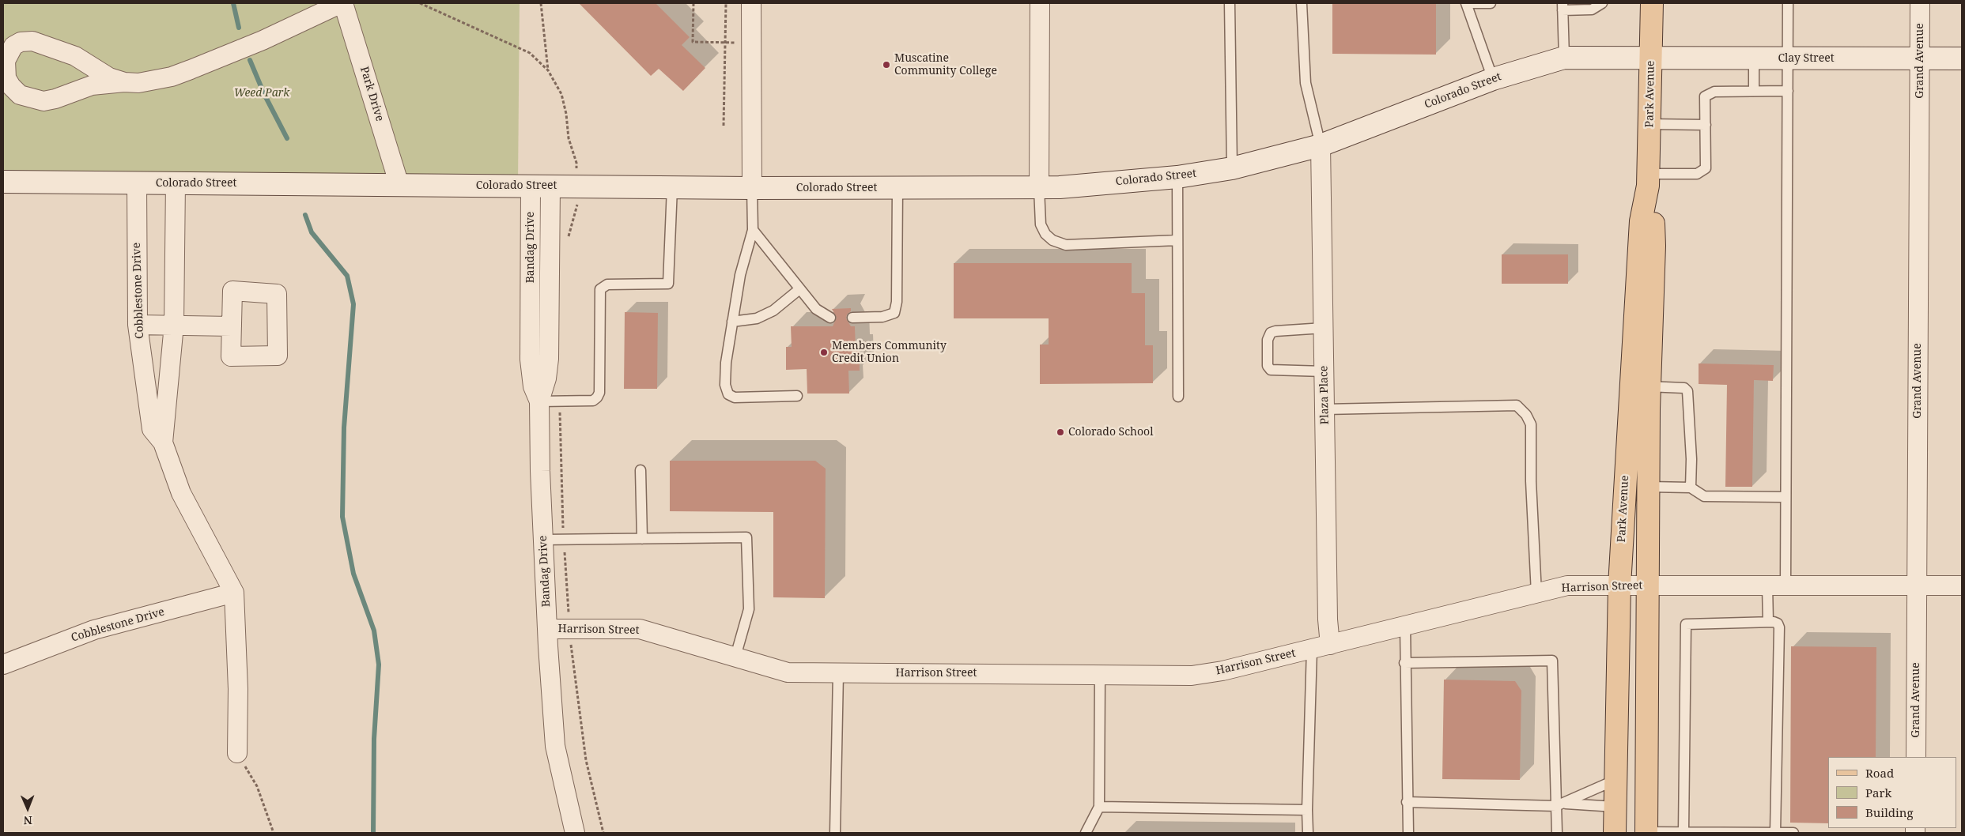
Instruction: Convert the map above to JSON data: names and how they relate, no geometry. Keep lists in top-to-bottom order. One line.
{"streets":{"main road":["Park Avenue"],"street":["Clay Street","Grand Avenue","Colorado Street","Park Drive","Bandag Drive","Cobblestone Drive","Plaza Place","Harrison Street"]},"crossings":[["Clay Street","Grand Avenue"],["Clay Street","Colorado Street"],["Clay Street","Park Avenue"],["Grand Avenue","Harrison Street"],["Colorado Street","Park Drive"],["Colorado Street","Park Avenue"],["Colorado Street","Bandag Drive"],["Colorado Street","Cobblestone Drive"],["Colorado Street","Plaza Place"],["Park Avenue","Harrison Street"],["Bandag Drive","Harrison Street"],["Plaza Place","Harrison Street"]],"parks":["Weed Park"],"places":["Muscatine Community College","Members Community Credit Union","Colorado School"],"legend":["Road","Park","Building"],"north":"bottom"}
